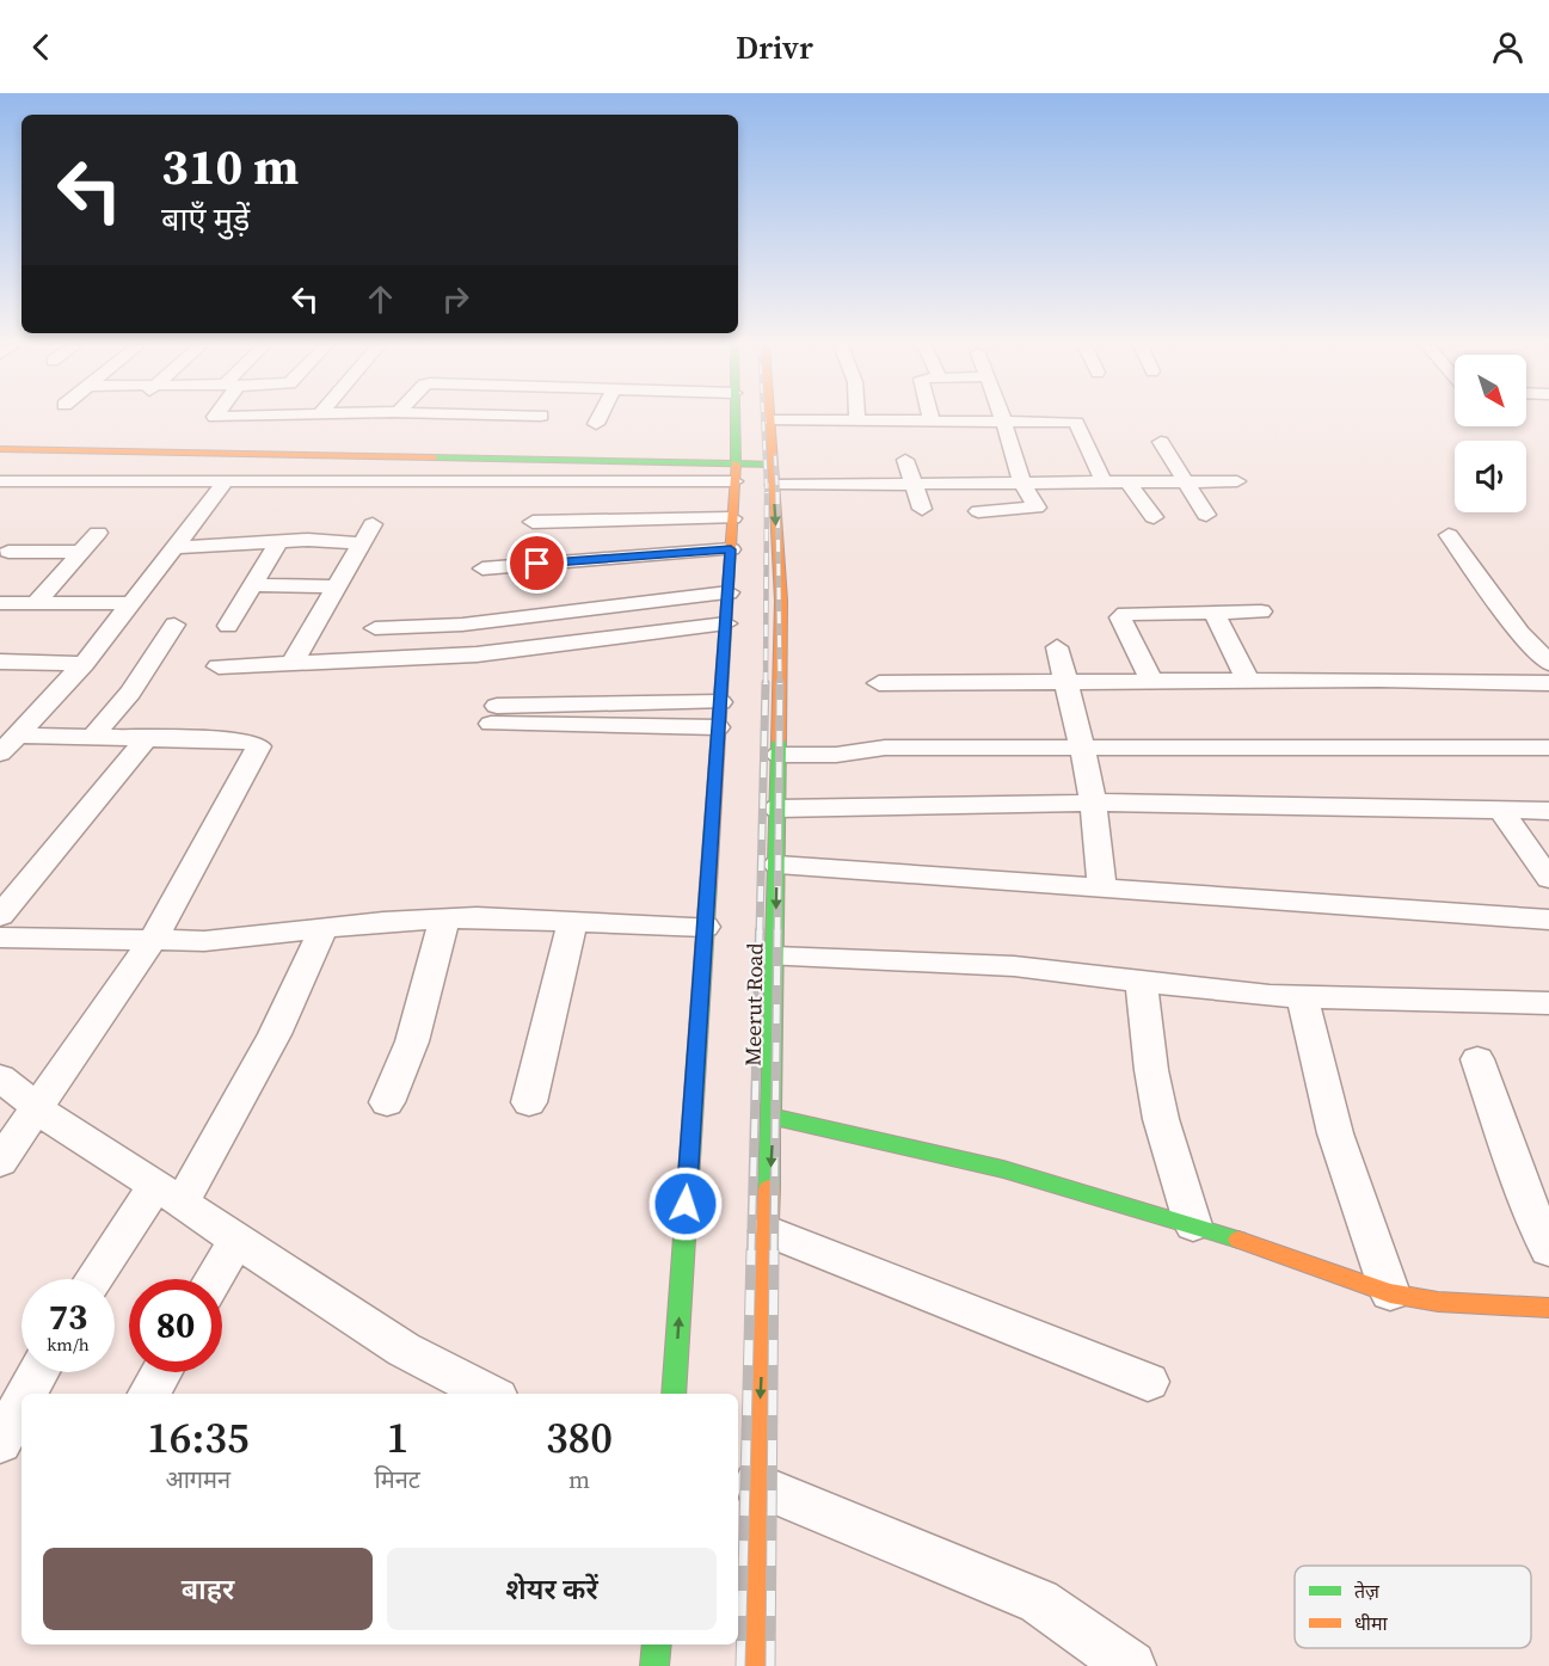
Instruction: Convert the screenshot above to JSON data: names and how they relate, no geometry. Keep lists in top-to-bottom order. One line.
{"streets":{"main road":["Meerut Road"]},"legend":["तेज़","धीमा"],"north":"bottom right","page":{"header":"Drivr","turn":["310 m","बाएँ मुड़ें"],"speed":"73 km/h","limit":"80","eta":["16:35","आगमन","1","मिनट","380","m"],"buttons":["बाहर","शेयर करें"]}}
